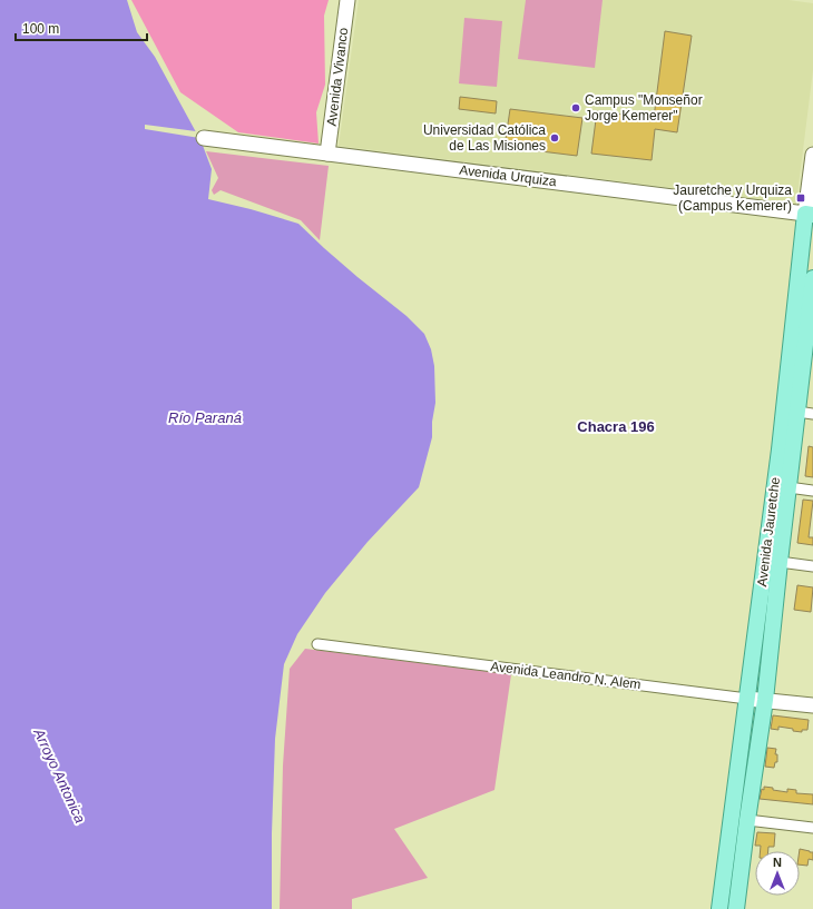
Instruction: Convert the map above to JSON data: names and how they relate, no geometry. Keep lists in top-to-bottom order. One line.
{"streets":{"main road":["Avenida Vivanco","Avenida Urquiza","Avenida Jauretche","Avenida Leandro N. Alem"]},"crossings":[["Avenida Vivanco","Avenida Urquiza"],["Avenida Urquiza","Avenida Jauretche"],["Avenida Jauretche","Avenida Leandro N. Alem"]],"districts":["Chacra 196"],"water":["Río Paraná","Arroyo Antonica"],"places":{"other":["Campus \"Monseñor Jorge Kemerer\"","Universidad Católica de Las Misiones"],"transit":["Jauretche y Urquiza (Campus Kemerer)"]},"scale_bar":"100 m","north":"top"}
